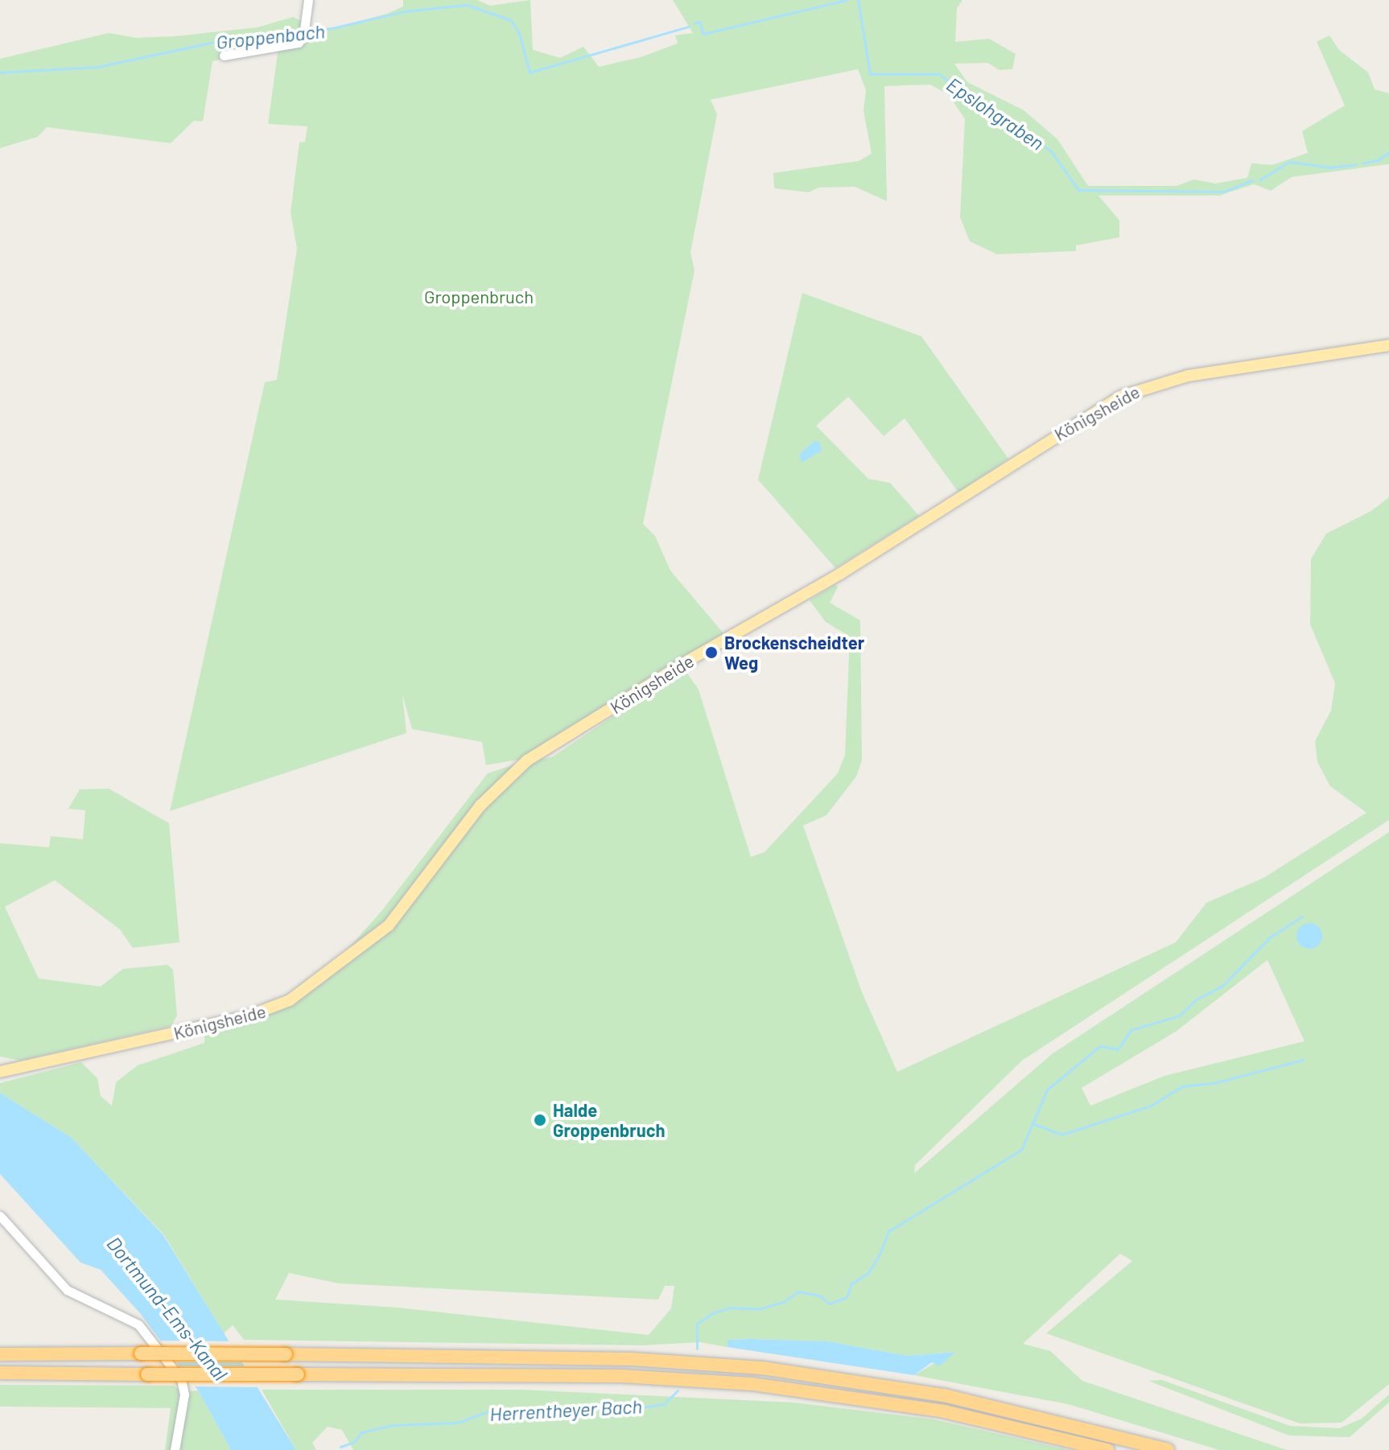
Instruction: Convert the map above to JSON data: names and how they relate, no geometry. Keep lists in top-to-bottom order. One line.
{"streets":{"main road":["Königsheide"]},"water":["Groppenbach","Epslohgraben","Dortmund-Ems-Kanal","Herrentheyer Bach"],"parks":["Groppenbruch"],"places":["Brockenscheidter Weg","Halde Groppenbruch"]}
